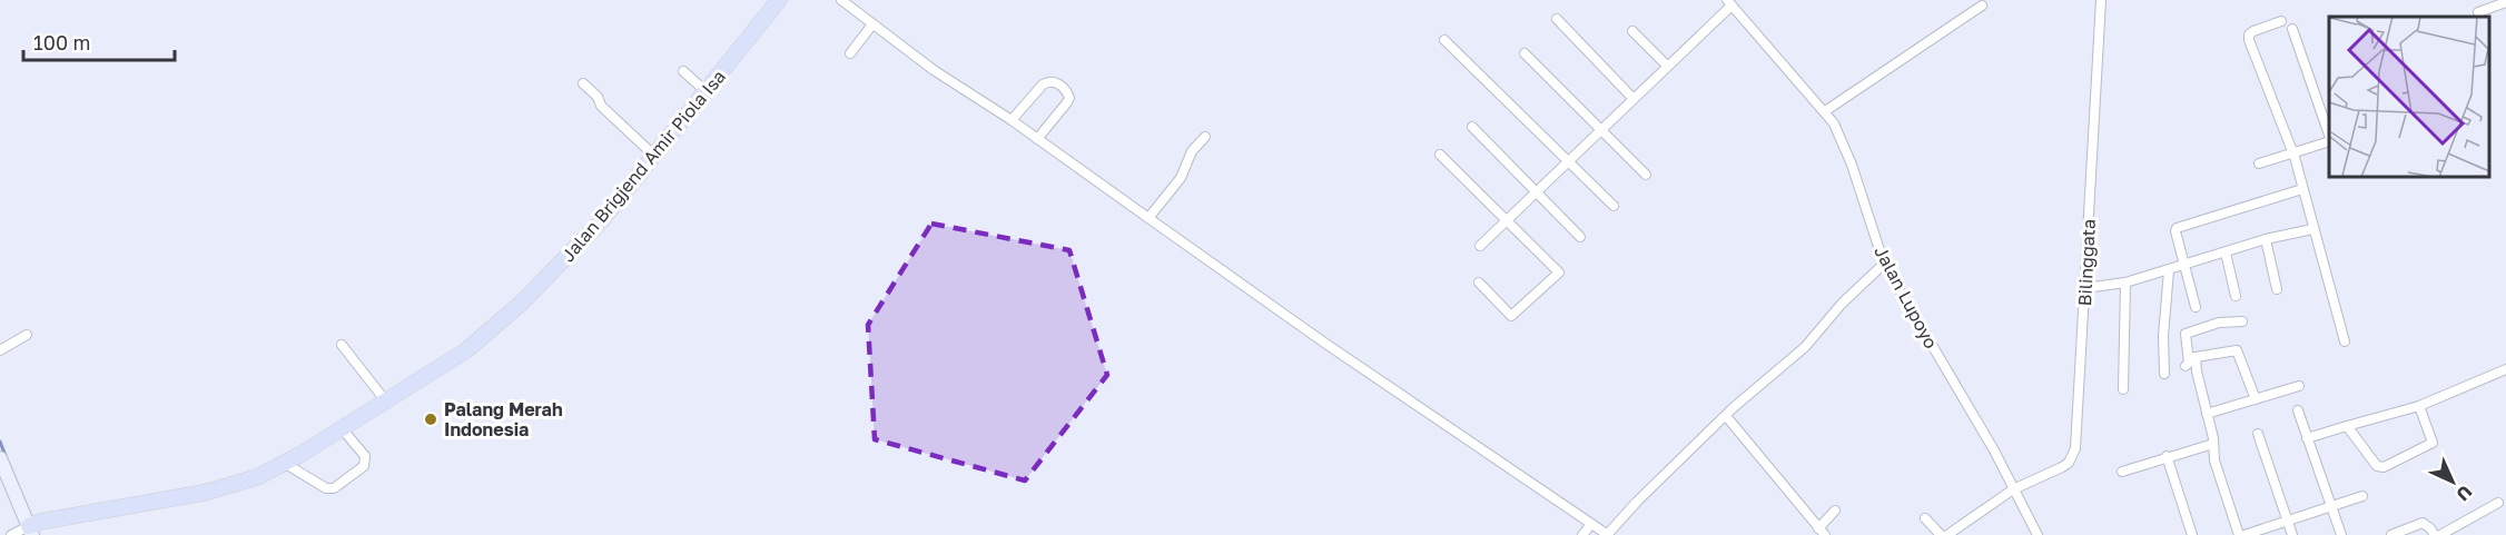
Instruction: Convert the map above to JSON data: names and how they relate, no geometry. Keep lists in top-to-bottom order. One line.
{"streets":{"main road":["Jalan Brigjend Amir Piola Isa"],"street":["Bilinggata","Jalan Lupoyo"]},"crossings":[["Bilinggata","Jalan Lupoyo"]],"places":["Palang Merah Indonesia"],"scale_bar":"100 m","north":"bottom right"}
